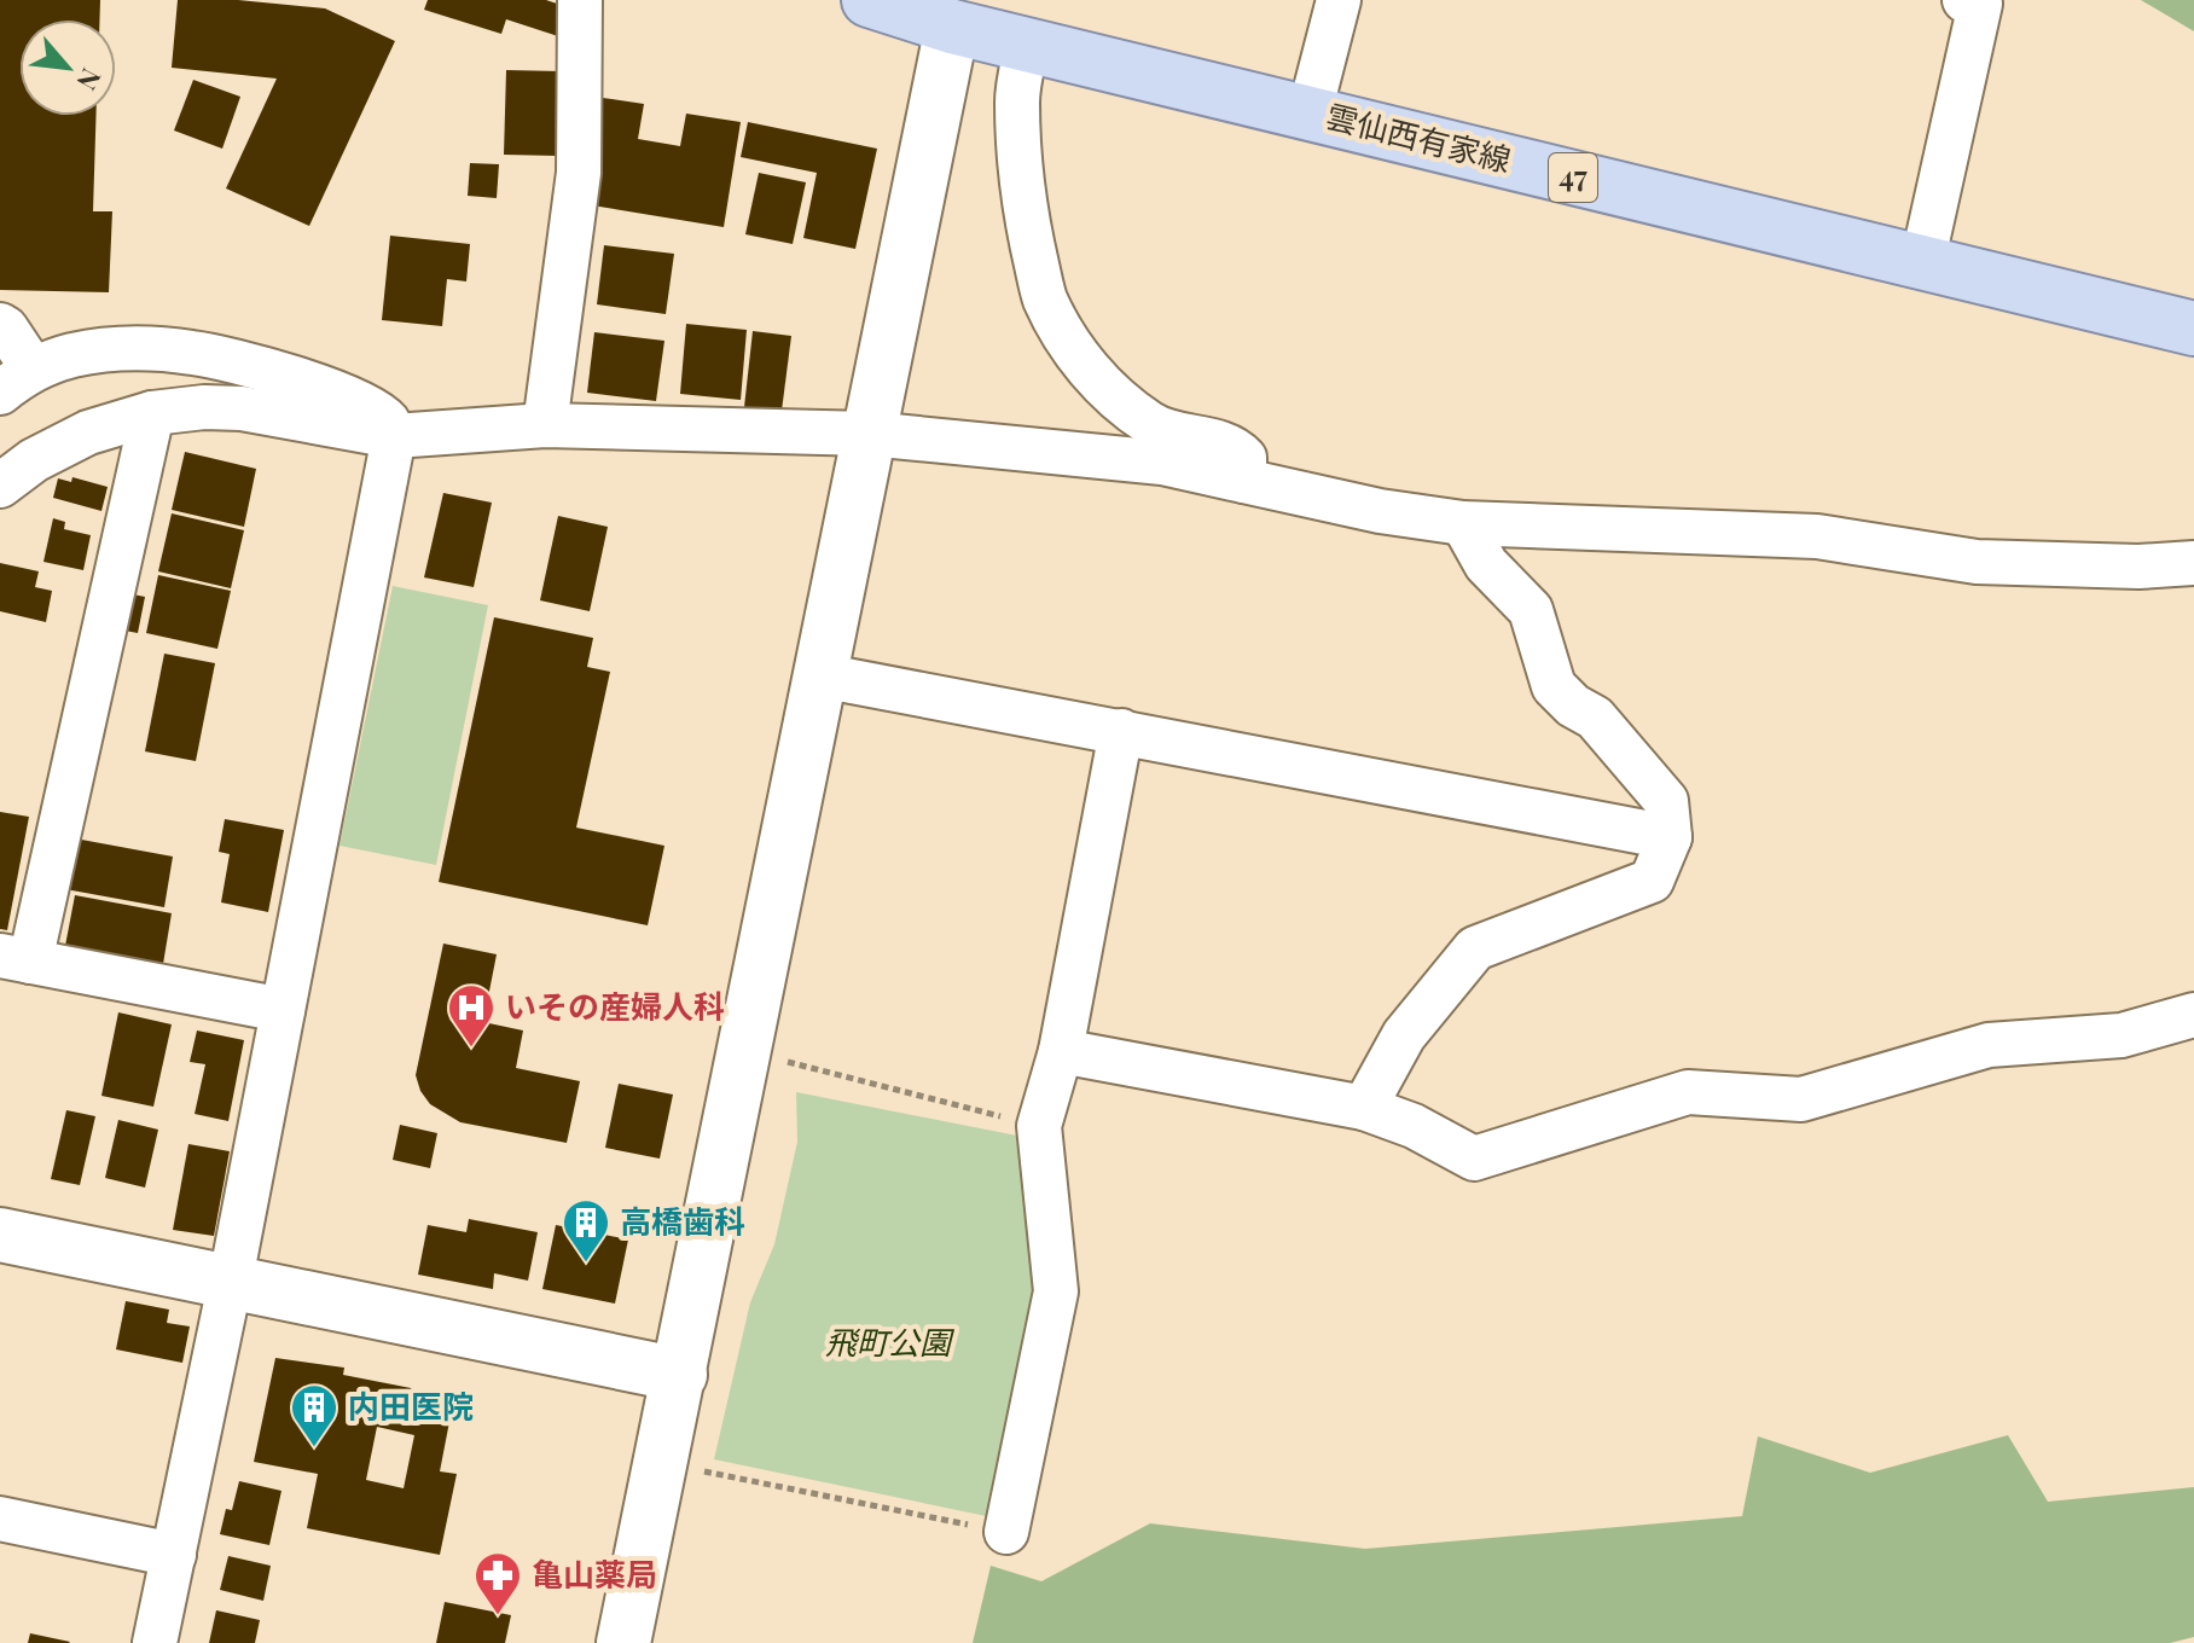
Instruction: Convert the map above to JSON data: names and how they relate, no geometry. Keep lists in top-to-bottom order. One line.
{"streets":{"main road":["雲仙西有家線","47"]},"parks":["飛町公園"],"places":{"hospital":["いその産婦人科"],"building":["高橋歯科","内田医院"],"pharmacy":["亀山薬局"]},"north":"bottom right"}
